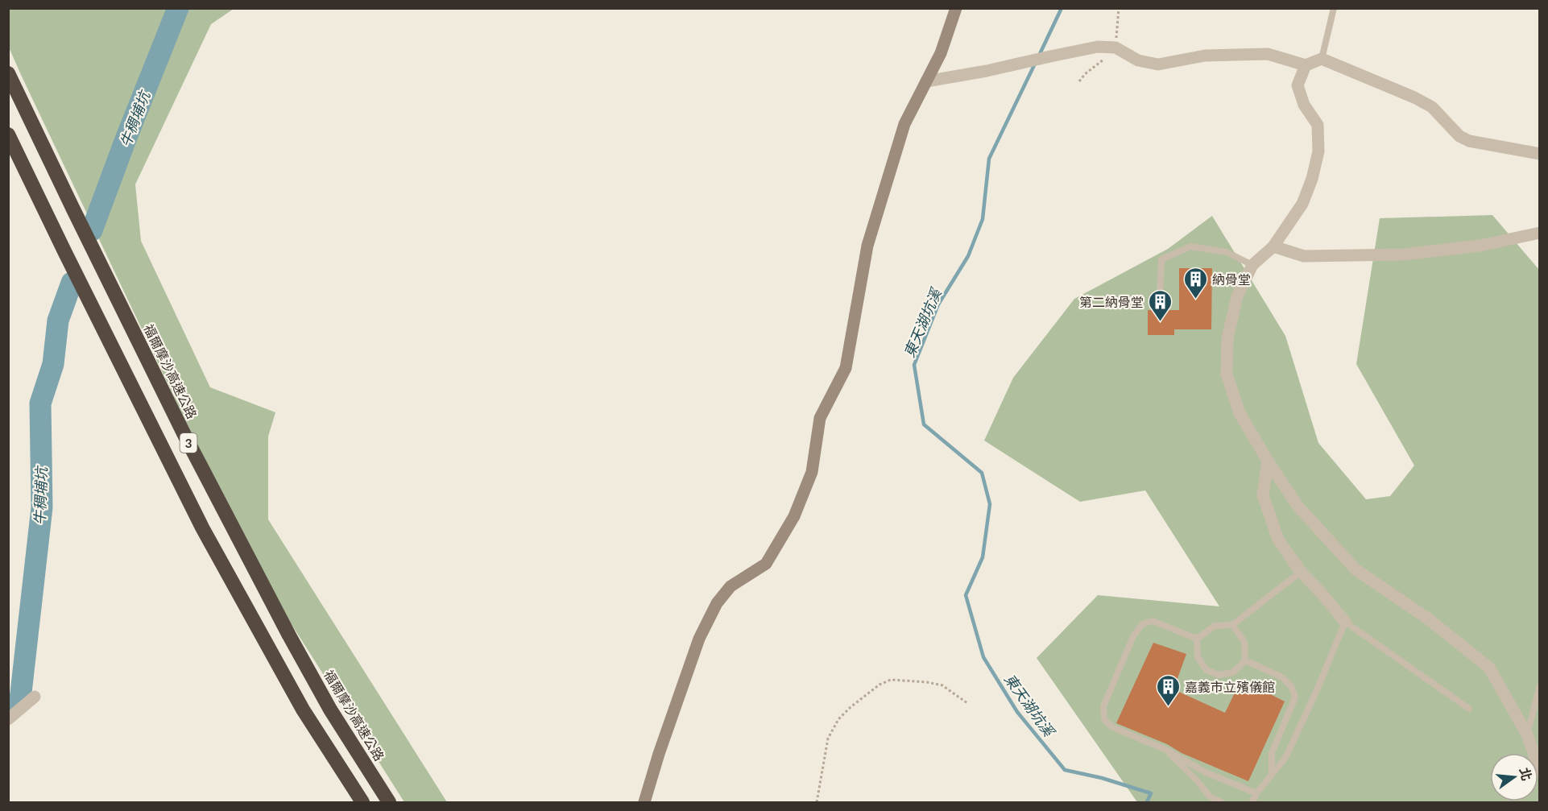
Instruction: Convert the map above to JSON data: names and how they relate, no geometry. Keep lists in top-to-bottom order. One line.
{"streets":{"highway":["福爾摩沙高速公路","3"]},"water":["牛稠埔坑","東天湖坑溪"],"places":{"building":["納骨堂","第二納骨堂","嘉義市立殯儀館"]},"north":"right"}
